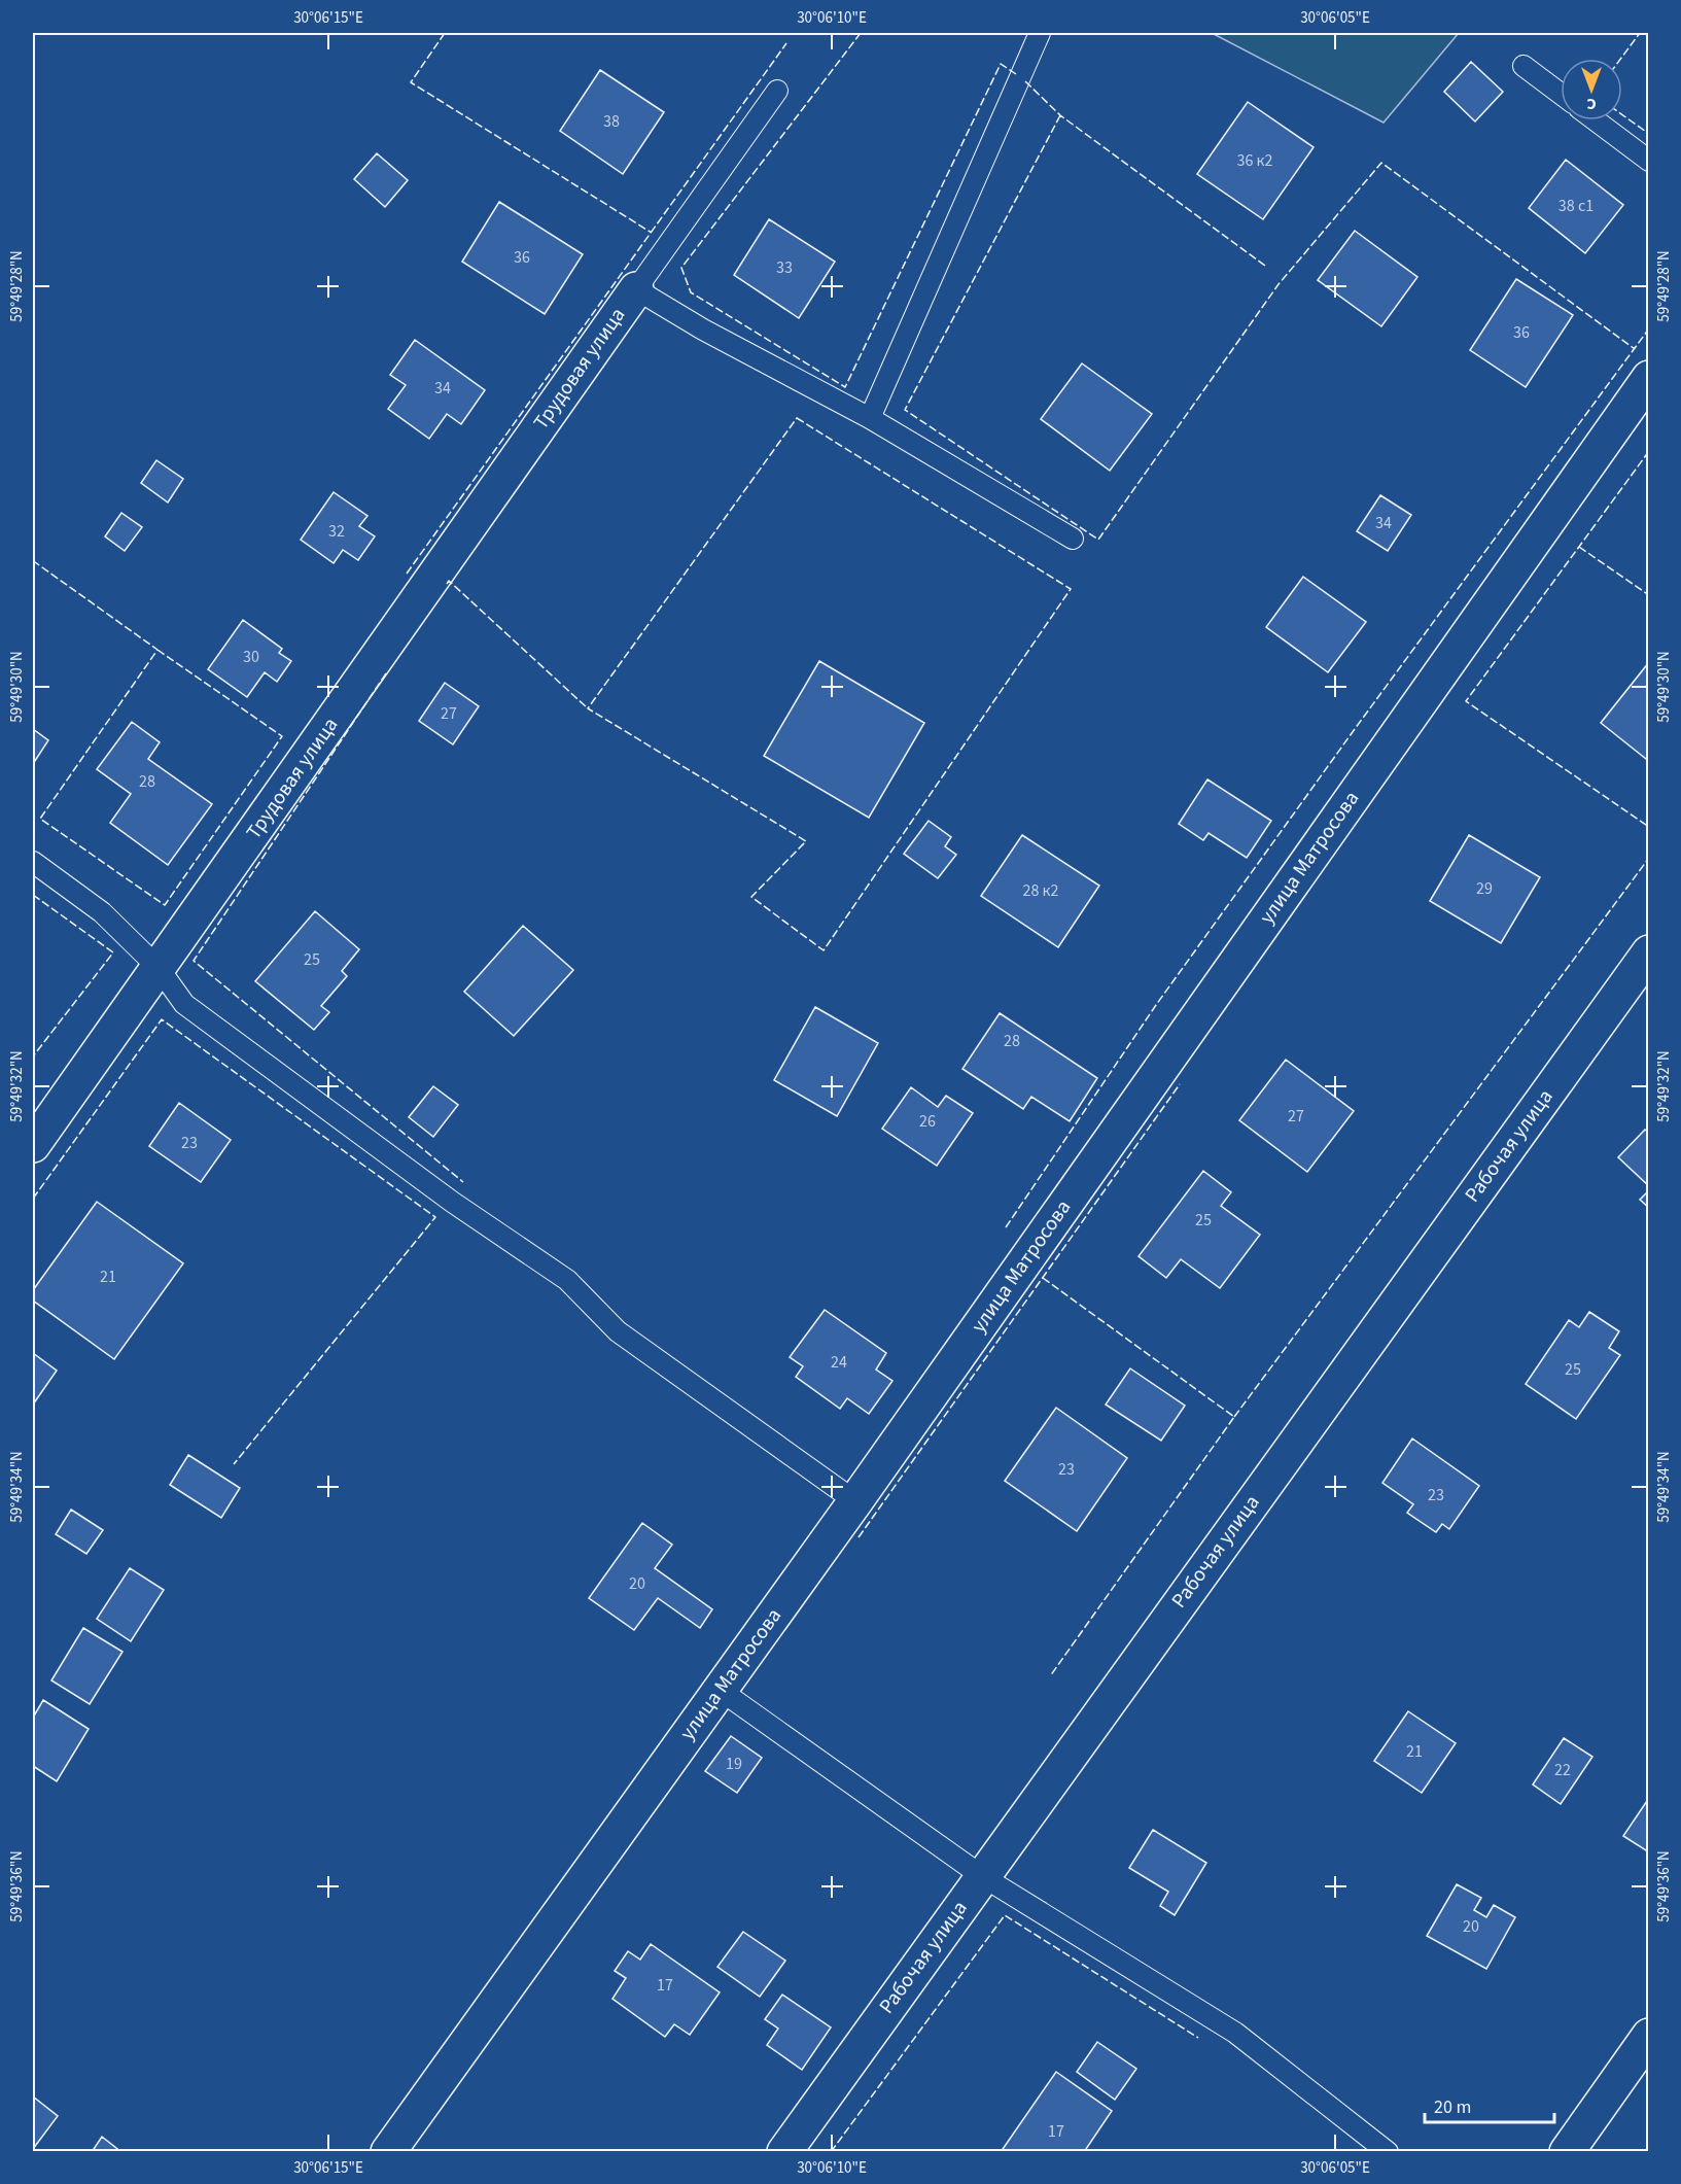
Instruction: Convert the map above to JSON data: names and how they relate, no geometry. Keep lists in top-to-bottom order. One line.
{"streets":{"street":["Трудовая улица","улица Матросова","Рабочая улица"]},"house_numbers":["38","36 к2","38 с1","36","33","36","34","34","32","30","27","28","29","28 к2","25","28","27","26","23","25","21","24","25","23","23","20","21","19","22","20","17","17"],"scale_bar":"20 m","north":"bottom","coordinates":["30°06'15\"E","30°06'10\"E","30°06'05\"E","59°49'28\"N","59°49'30\"N","59°49'32\"N","59°49'34\"N","59°49'36\"N"]}
